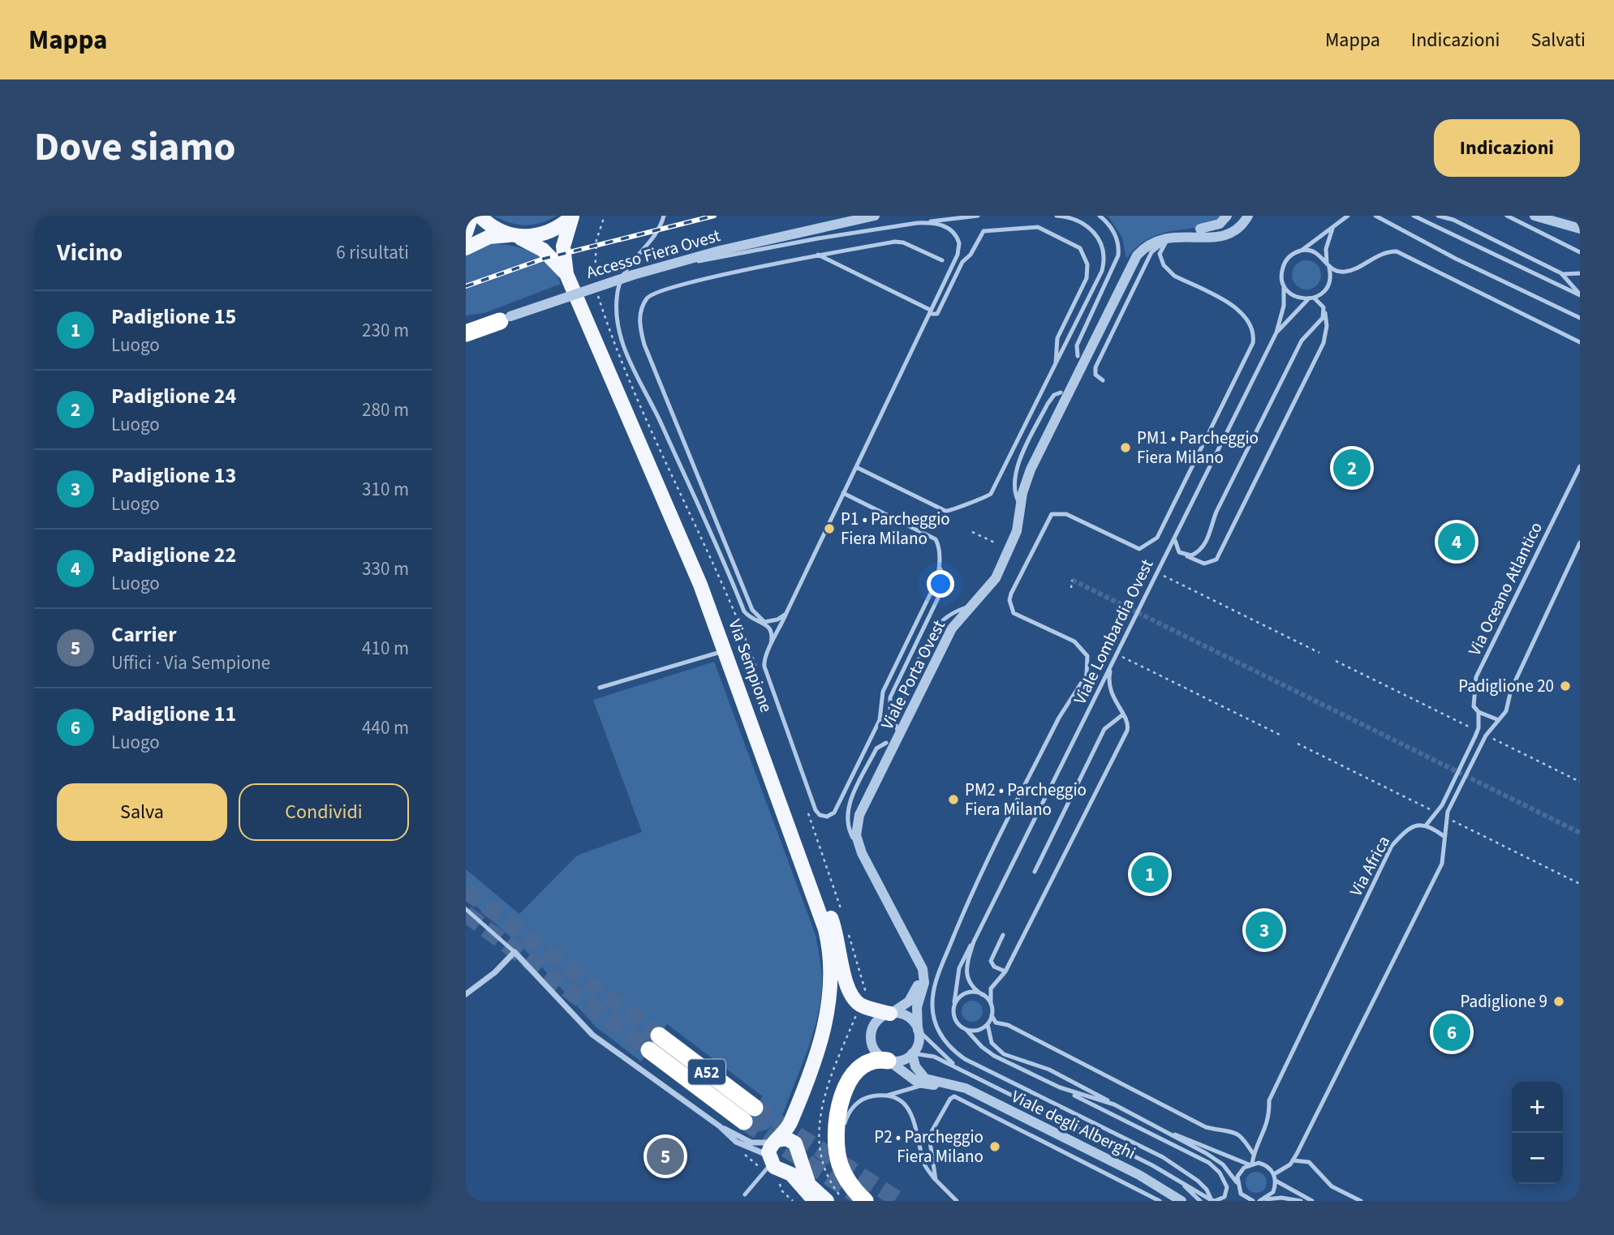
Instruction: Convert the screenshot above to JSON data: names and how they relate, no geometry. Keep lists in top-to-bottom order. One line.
{"streets":{"highway":["A52"],"main road":["Via Sempione"],"street":["Accesso Fiera Ovest","Viale Porta Ovest","Viale degli Alberghi"],"lane":["Via Oceano Atlantico","Viale Lombardia Ovest","Via Africa"]},"crossings":[["Viale Porta Ovest","Viale degli Alberghi"]],"places":["PM1 • Parcheggio Fiera Milano","P1 • Parcheggio Fiera Milano","Padiglione 20","PM2 • Parcheggio Fiera Milano","Padiglione 9","P2 • Parcheggio Fiera Milano"],"page":{"header":"Mappa","nav":["Mappa","Indicazioni","Salvati"],"title":"Dove siamo","buttons":["Indicazioni",["Salva","Condividi"]],"heading":["Vicino","6 risultati"],"list":[{"mark":"1","name":"Padiglione 15","note":"Luogo","value":"230 m"},{"mark":"2","name":"Padiglione 24","note":"Luogo","value":"280 m"},{"mark":"3","name":"Padiglione 13","note":"Luogo","value":"310 m"},{"mark":"4","name":"Padiglione 22","note":"Luogo","value":"330 m"},{"mark":"5","name":"Carrier","note":"Uffici · Via Sempione","value":"410 m"},{"mark":"6","name":"Padiglione 11","note":"Luogo","value":"440 m"}],"pins":["2","4","1","3","6","5"],"map_buttons":["+","−"]}}
